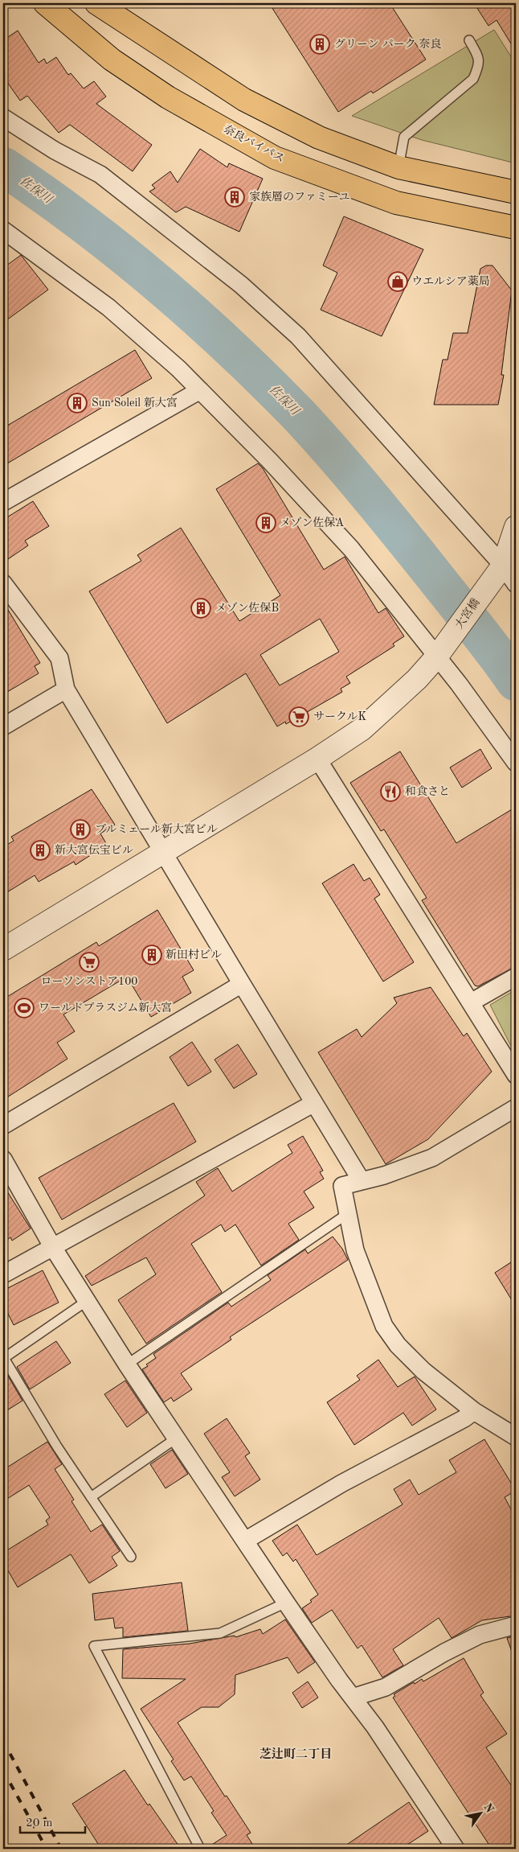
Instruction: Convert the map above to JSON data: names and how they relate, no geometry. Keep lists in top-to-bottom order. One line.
{"streets":{"highway":["奈良バイパス"],"street":["大宮橋"]},"districts":["芝辻町二丁目"],"water":["佐保川"],"places":{"building":["グリーン パーク 奈良","家族層のファミーユ","Sun Soleil 新大宮","メゾン佐保A","メゾン佐保B","プルミェール新大宮ビル","新大宮伝宝ビル","新田村ビル"],"shop":["ウエルシア薬局"],"supermarket":["サークルK","ローソンストア100"],"restaurant":["和食さと"],"sports":["ワールドプラスジム新大宮"]},"scale_bar":"20 m","north":"top right"}
